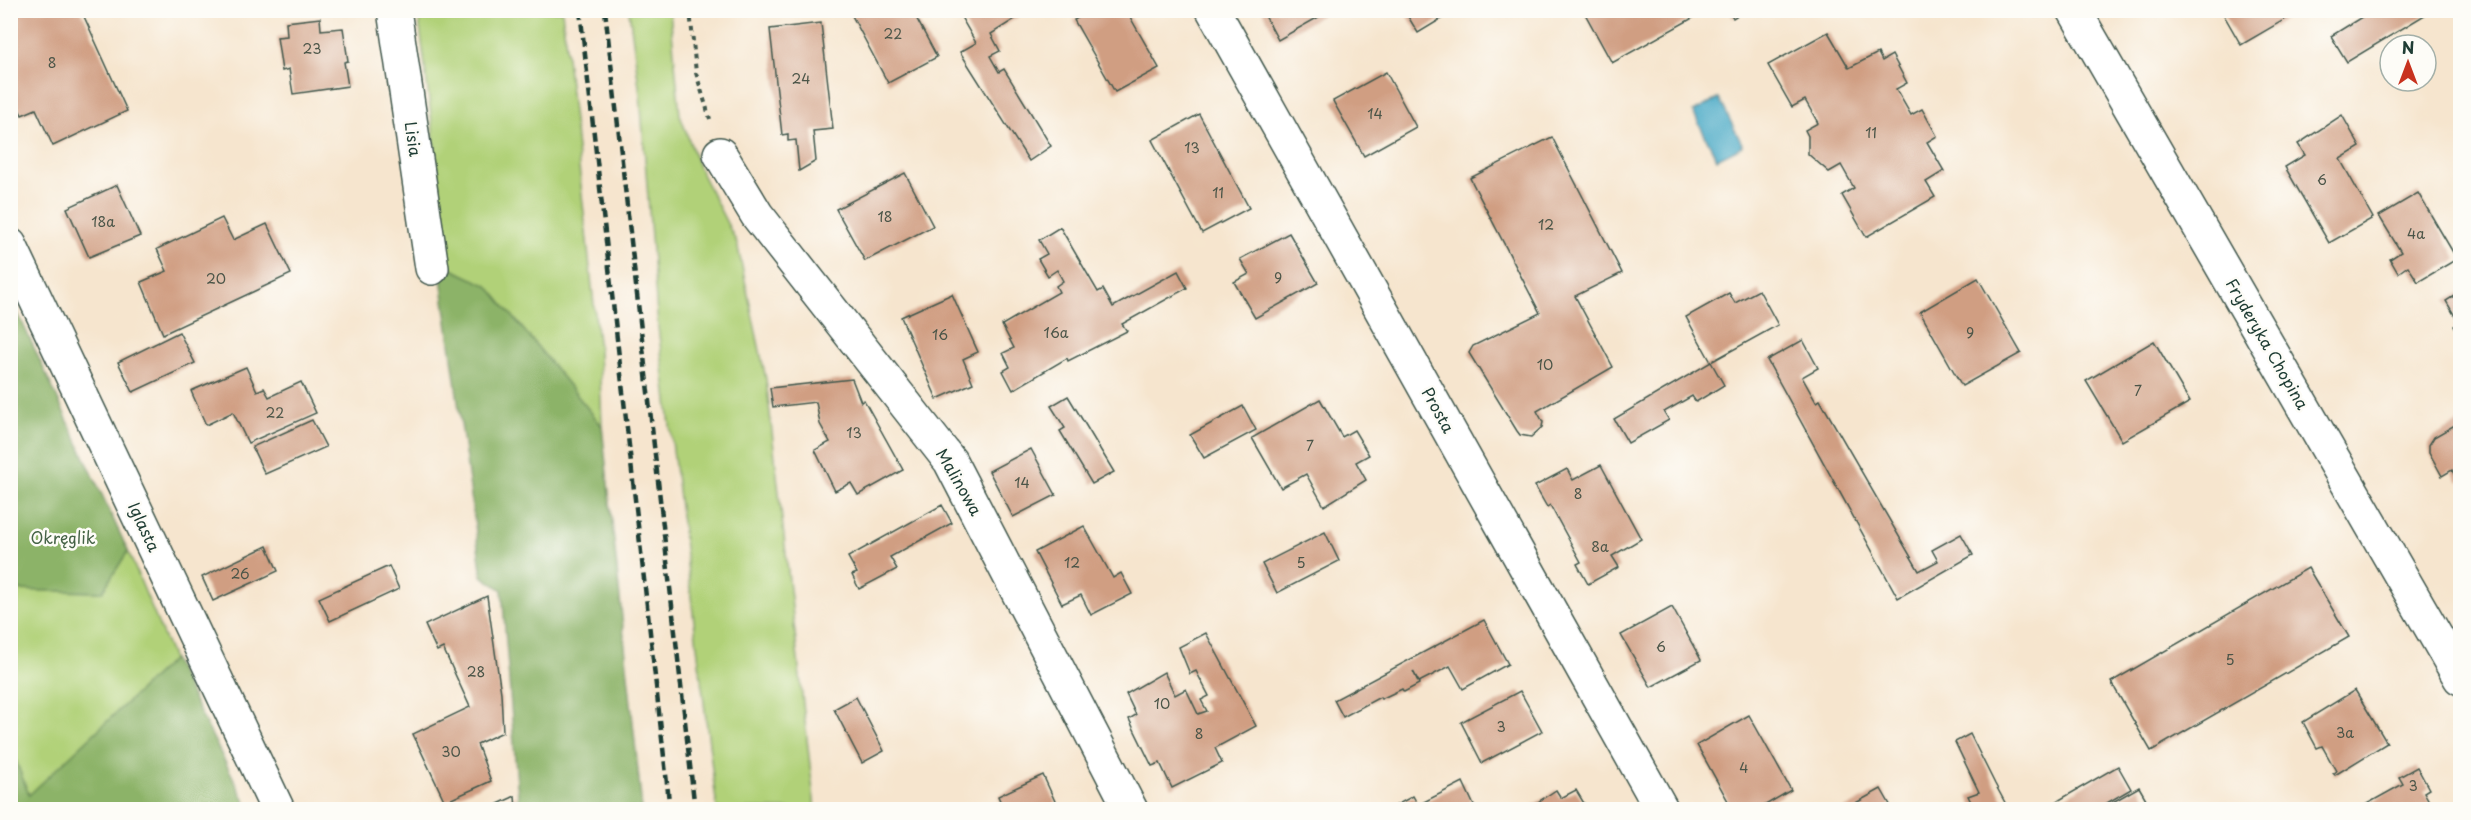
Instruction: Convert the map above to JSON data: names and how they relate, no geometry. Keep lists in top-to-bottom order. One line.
{"streets":{"street":["Lisia","Fryderyka Chopina","Prosta","Malinowa","Iglasta"]},"parks":["Okręglik"],"house_numbers":["22","23","8","24","14","11","13","6","11","18","18a","12","4a","9","20","16a","9","16","10","7","22","13","7","14","8","8a","12","5","26","6","5","28","10","3","3a","8","30","4","3"],"north":"top"}
